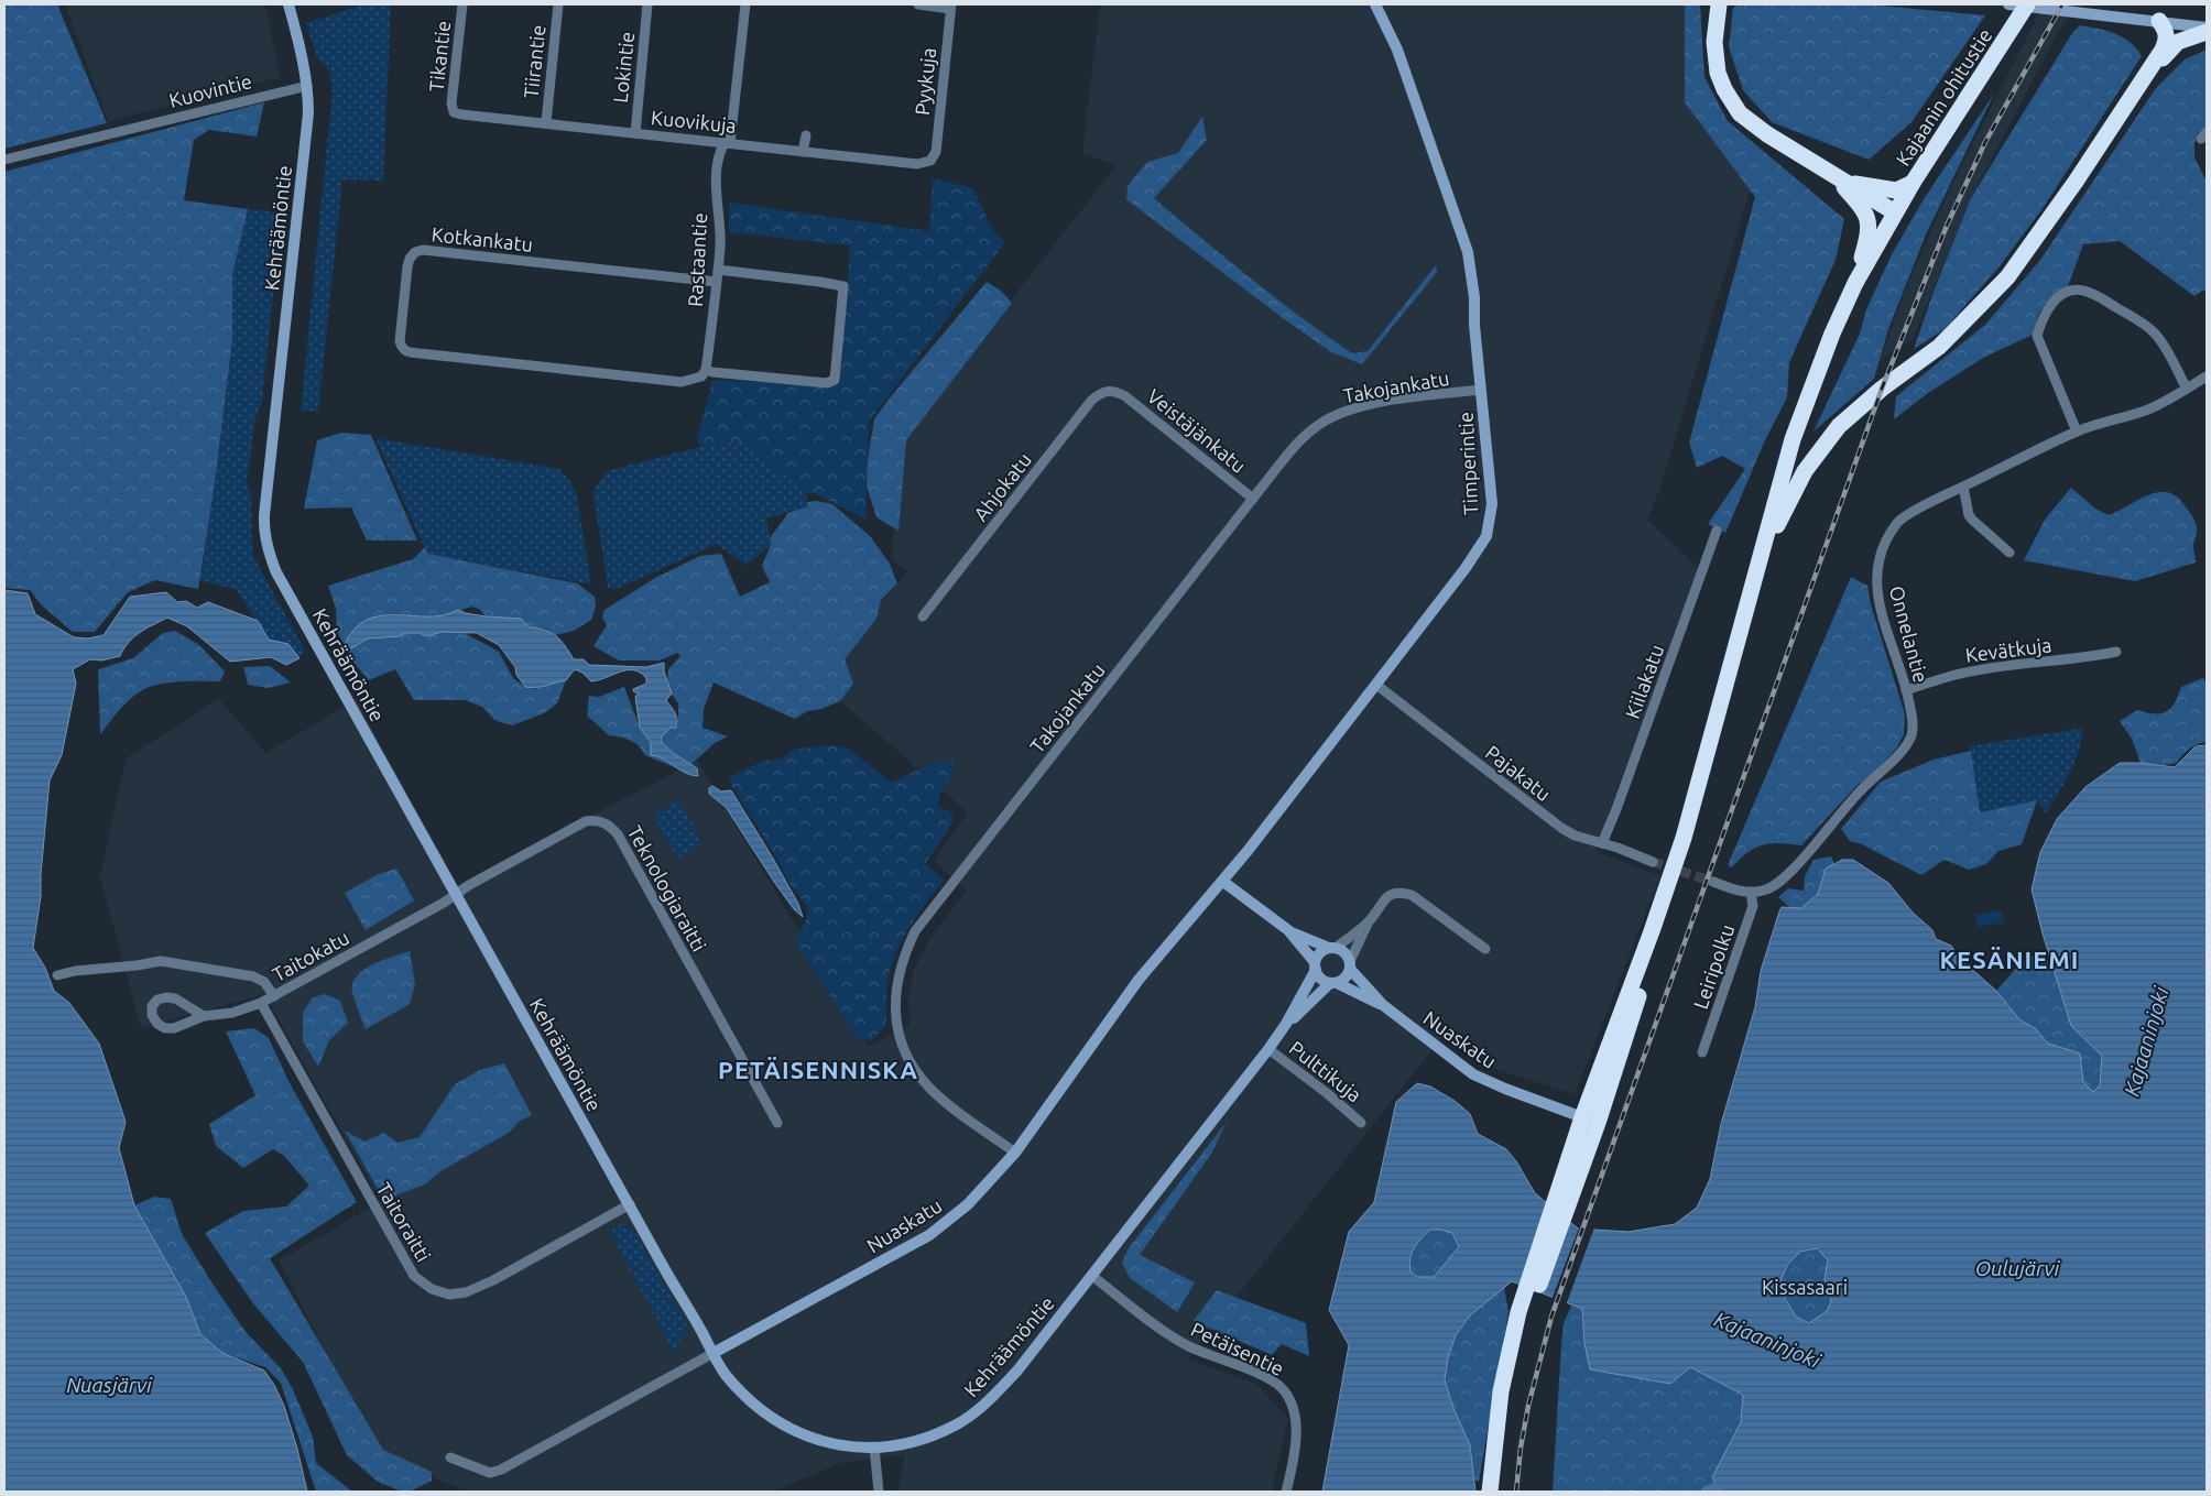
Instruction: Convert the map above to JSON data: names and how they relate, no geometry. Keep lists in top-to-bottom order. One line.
{"streets":{"highway":["Kajaanin ohitustie"],"street":["Tikantie","Tiirantie","Lokintie","Pyykuja","Kuovintie","Kuovikuja","Kehräämöntie","Kotkankatu","Rastaantie","Takojankatu","Veistäjänkatu","Timperintie","Ahjokatu","Onnelantie","Kevätkuja","Kiilakatu","Pajakatu","Teknologiaraitti","Taitokatu","Leiripolku","Nuaskatu","Pulttikuja","Taitoraitti","Petäisentie"]},"crossings":[["Tikantie","Kuovikuja"],["Tiirantie","Kuovikuja"],["Lokintie","Kuovikuja"],["Pyykuja","Kuovikuja"],["Kuovintie","Kehräämöntie"],["Kuovikuja","Rastaantie"],["Kehräämöntie","Teknologiaraitti"],["Kehräämöntie","Taitokatu"],["Kehräämöntie","Nuaskatu"],["Kehräämöntie","Pulttikuja"],["Kehräämöntie","Taitoraitti"],["Kehräämöntie","Petäisentie"],["Kotkankatu","Rastaantie"],["Takojankatu","Veistäjänkatu"],["Takojankatu","Timperintie"],["Takojankatu","Nuaskatu"],["Veistäjänkatu","Ahjokatu"],["Timperintie","Pajakatu"],["Timperintie","Nuaskatu"],["Onnelantie","Kevätkuja"],["Onnelantie","Leiripolku"],["Kiilakatu","Pajakatu"],["Teknologiaraitti","Taitokatu"],["Taitokatu","Taitoraitti"]],"districts":["KESÄNIEMI","PETÄISENNISKA"],"water":["Kajaaninjoki","Oulujärvi","Nuasjärvi"],"parks":["Kissasaari"]}
